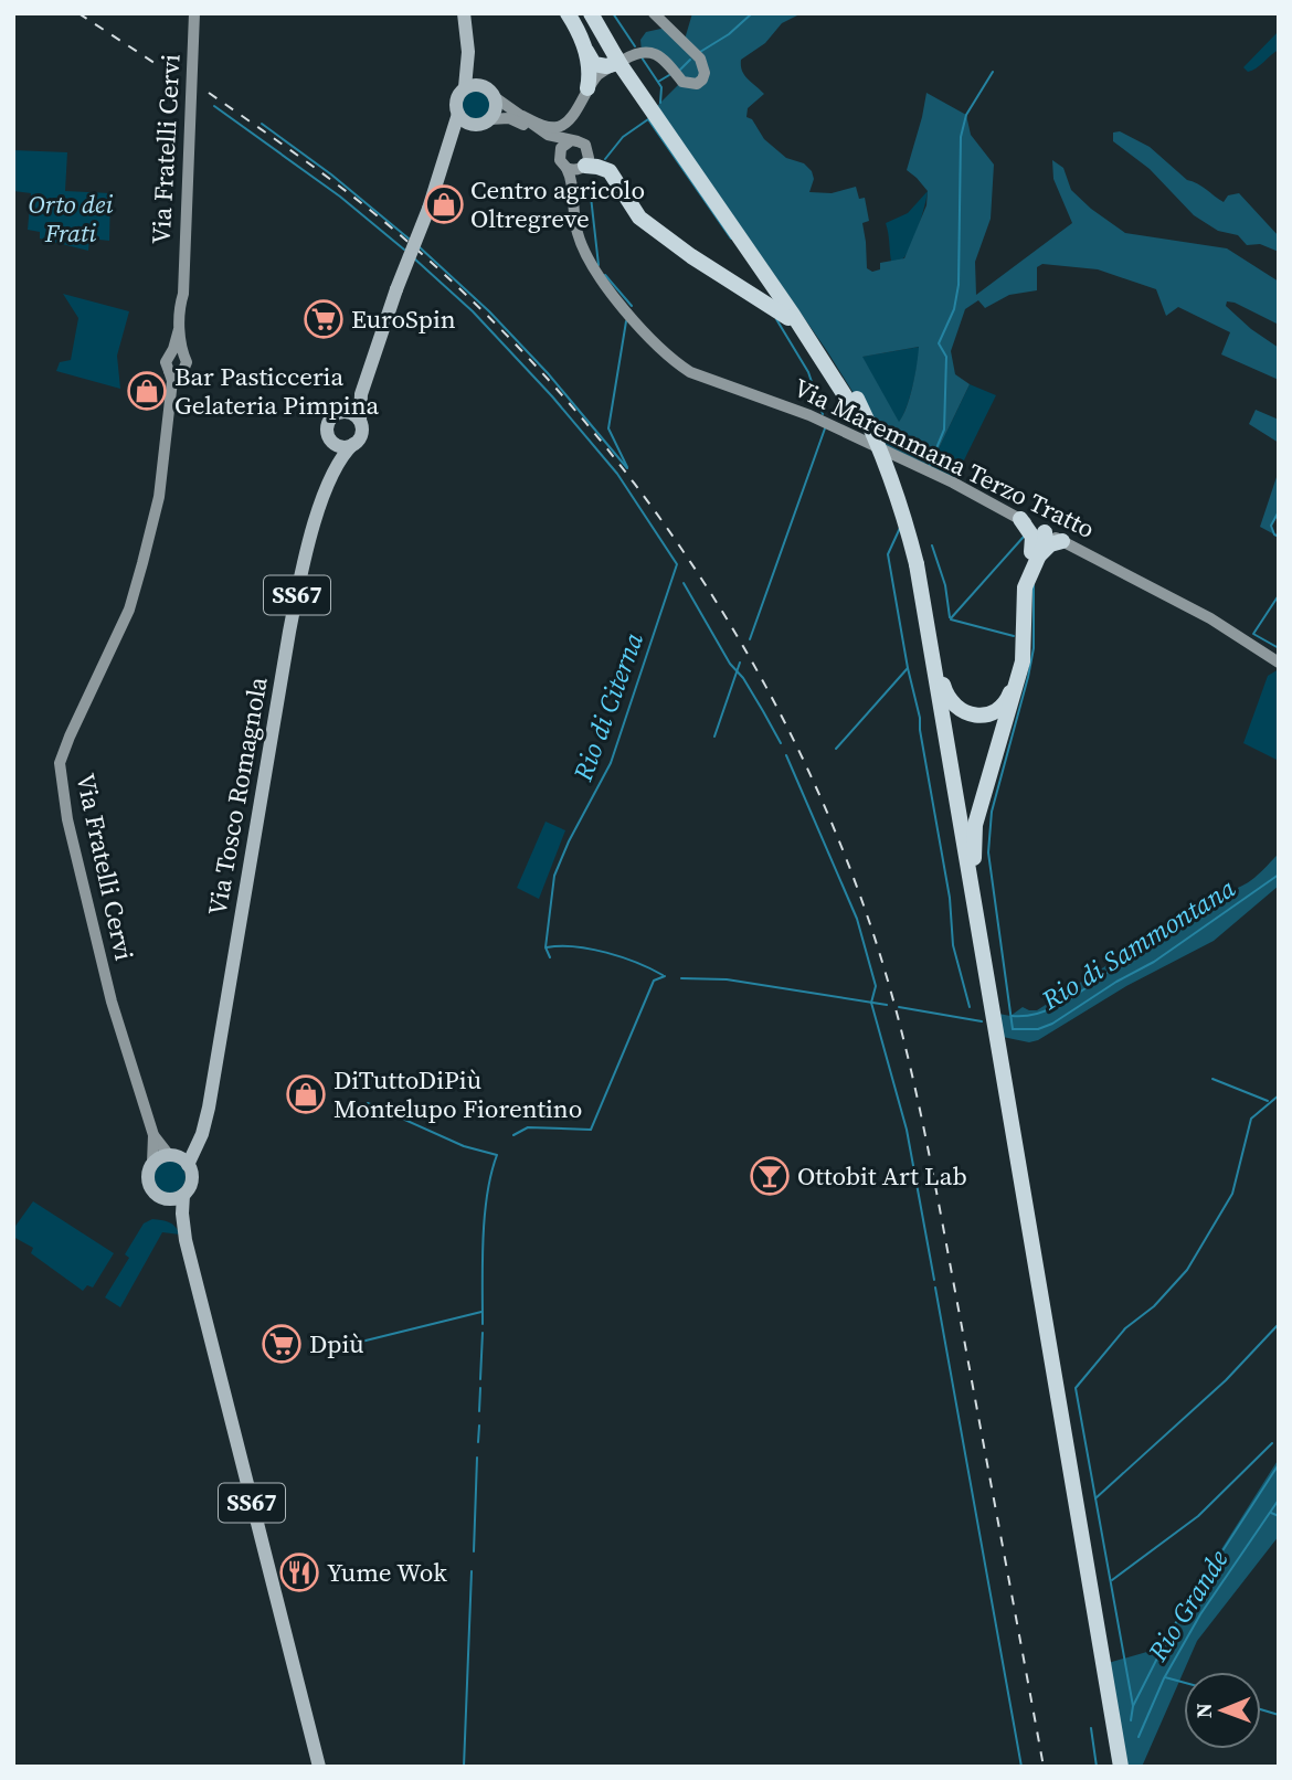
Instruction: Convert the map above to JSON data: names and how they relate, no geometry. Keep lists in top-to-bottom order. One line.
{"streets":{"main road":["SS67","Via Tosco Romagnola"],"street":["Via Fratelli Cervi","Via Maremmana Terzo Tratto"]},"crossings":[["Via Fratelli Cervi","SS67"],["Via Fratelli Cervi","Via Tosco Romagnola"],["SS67","Via Tosco Romagnola"]],"water":["Rio di Citerna","Rio di Sammontana","Rio Grande"],"parks":["Orto dei Frati"],"places":{"shop":["Centro agricolo Oltregreve","Bar Pasticceria Gelateria Pimpina","DiTuttoDiPiù Montelupo Fiorentino"],"supermarket":["EuroSpin","Dpiù"],"bar":["Ottobit Art Lab"],"restaurant":["Yume Wok"]},"north":"left"}
